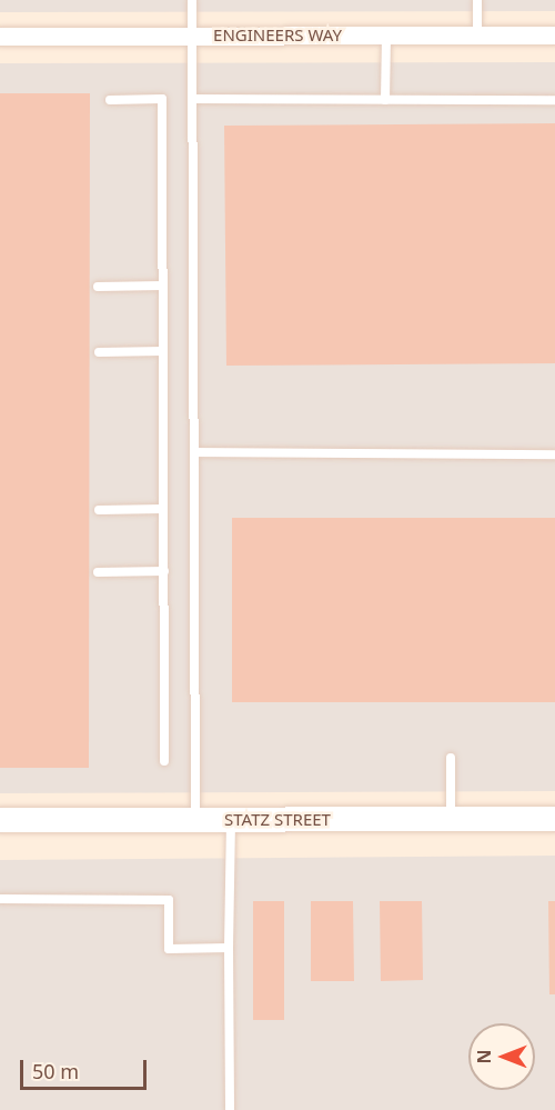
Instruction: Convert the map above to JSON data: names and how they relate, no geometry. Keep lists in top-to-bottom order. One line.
{"streets":{"street":["ENGINEERS WAY","STATZ STREET"]},"scale_bar":"50 m","north":"left"}
